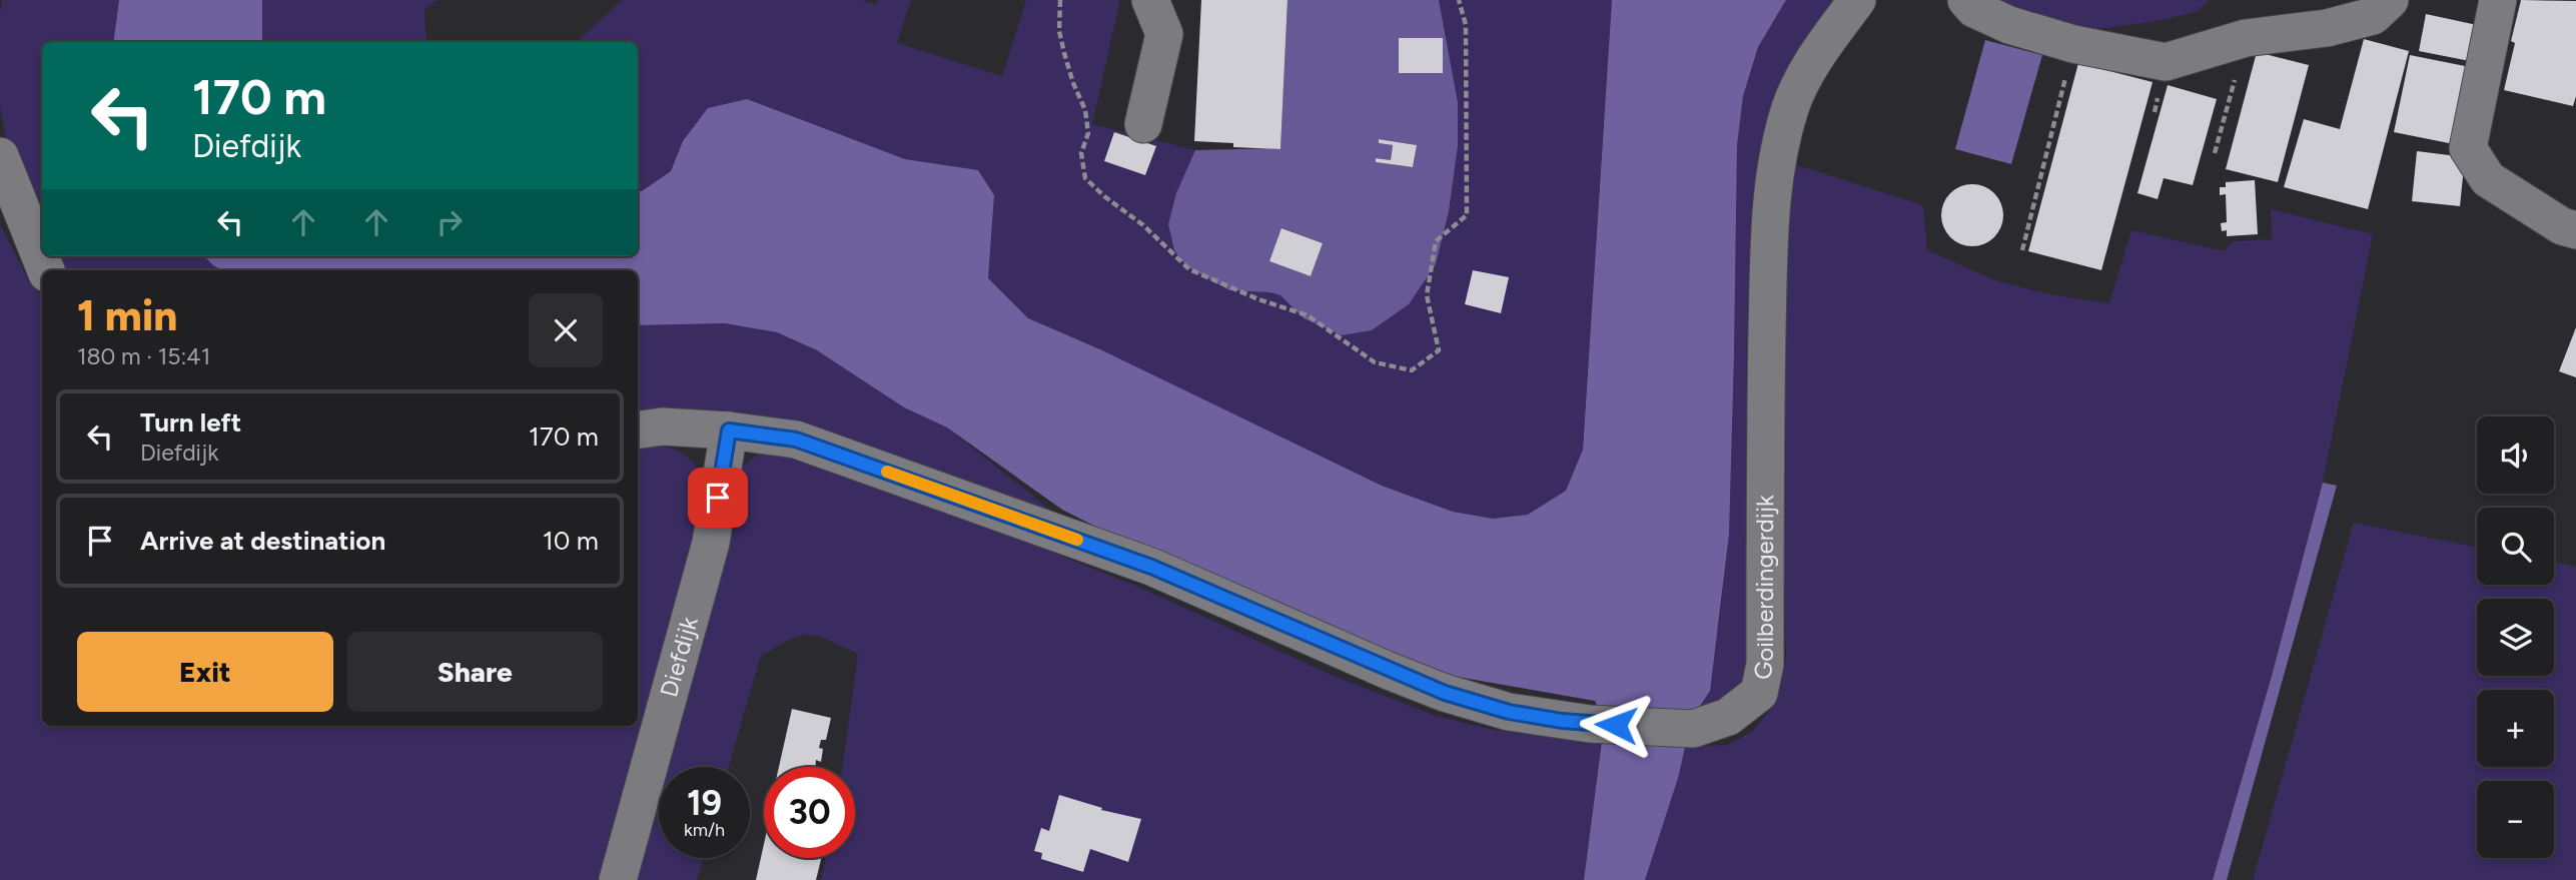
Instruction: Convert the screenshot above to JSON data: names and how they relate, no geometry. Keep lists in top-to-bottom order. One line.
{"streets":{"street":["Goilberdingerdijk","Diefdijk"]},"crossings":[["Goilberdingerdijk","Diefdijk"]],"page":{"turn":["170 m","Diefdijk"],"heading":["1 min","180 m · 15:41"],"list":[{"name":"Turn left","note":"Diefdijk","value":"170 m"},{"name":"Arrive at destination","value":"10 m"}],"map_buttons":["+","−"],"buttons":["Exit","Share"],"speed":"19 km/h","limit":"30"}}
